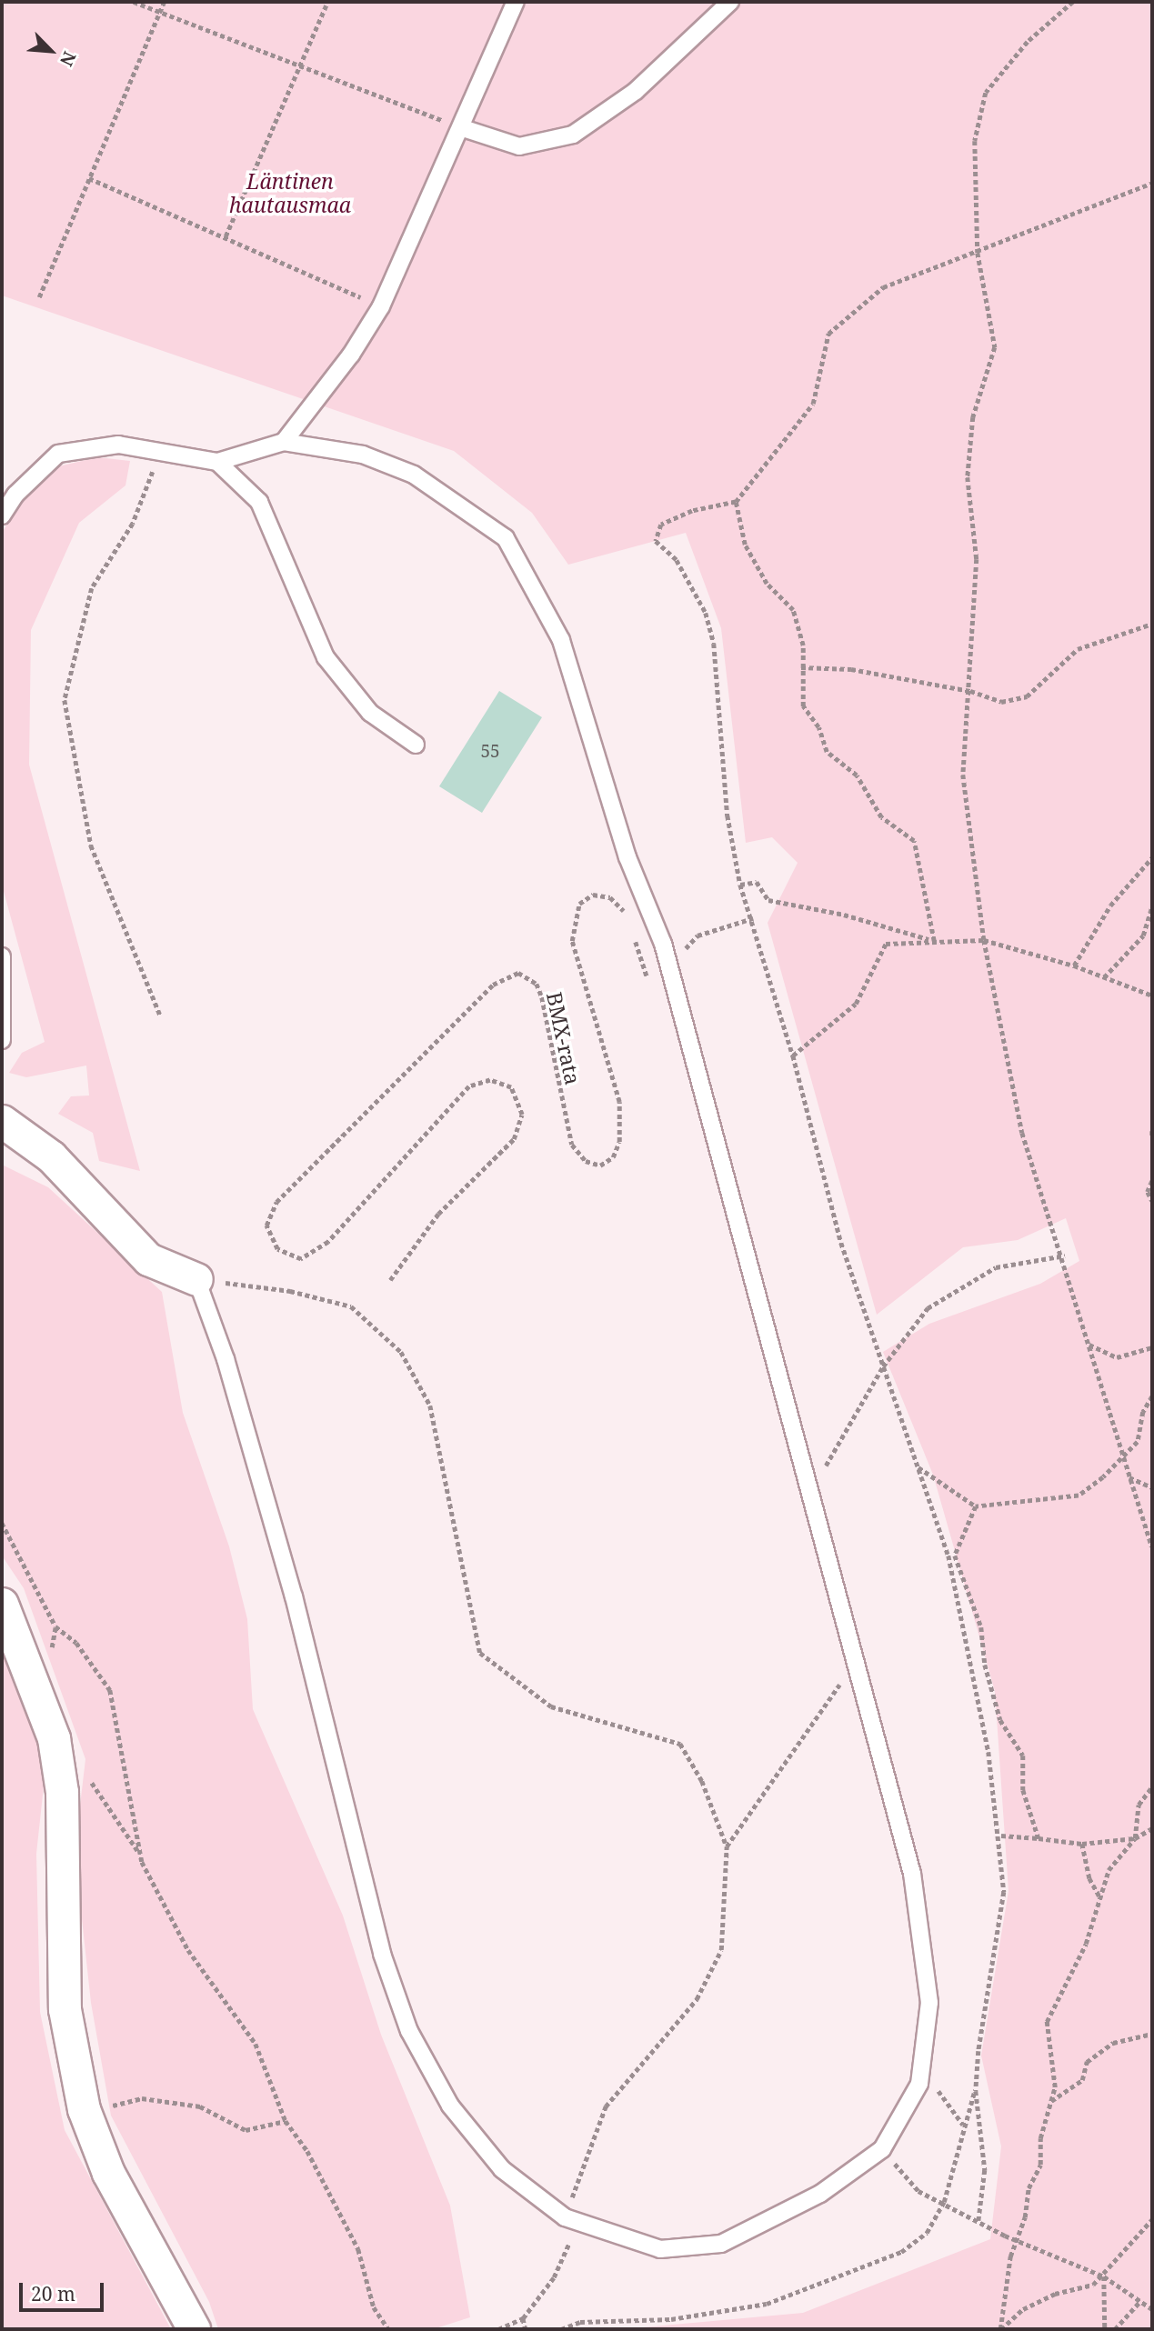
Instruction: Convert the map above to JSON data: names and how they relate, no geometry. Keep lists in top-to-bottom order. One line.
{"streets":{"path":["BMX-rata"]},"parks":["Läntinen hautausmaa"],"house_numbers":["55"],"scale_bar":"20 m","north":"bottom right"}
